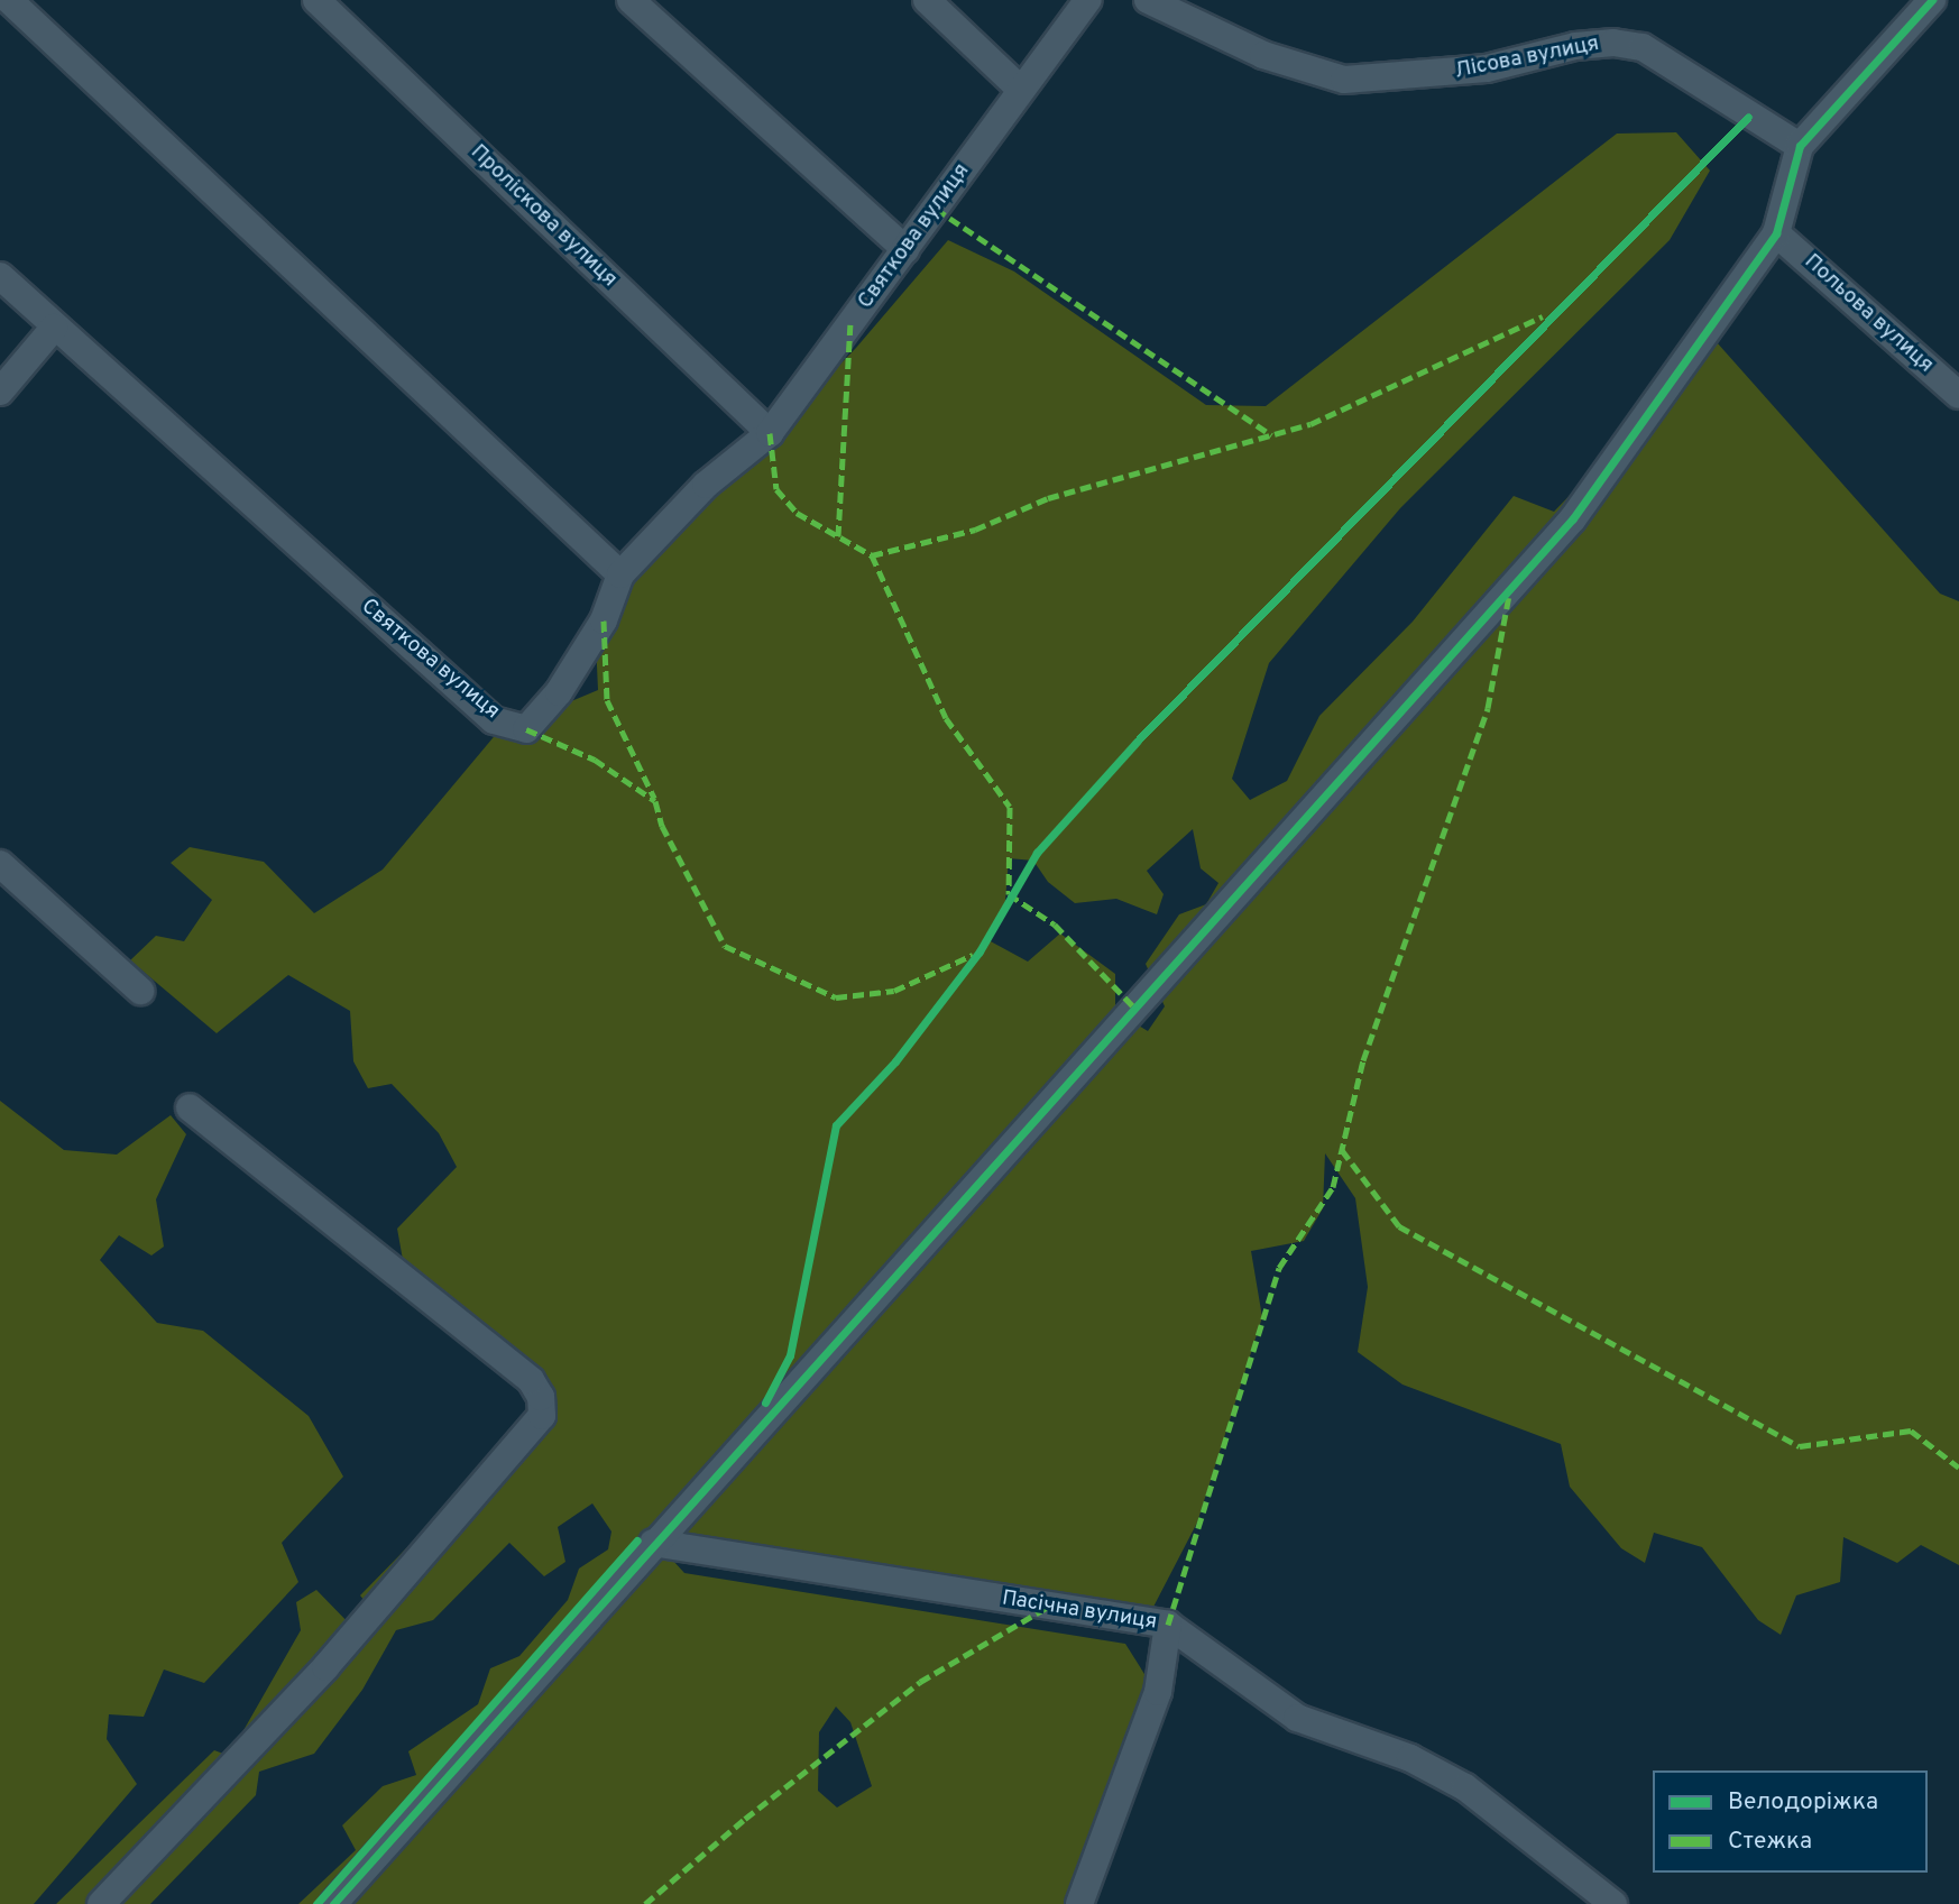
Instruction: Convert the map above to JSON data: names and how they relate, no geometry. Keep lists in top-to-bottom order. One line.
{"streets":{"street":["Лісова вулиця","Проліскова вулиця","Святкова вулиця","Польова вулиця","Пасічна вулиця"]},"crossings":[["Проліскова вулиця","Святкова вулиця"]],"legend":["Велодоріжка","Стежка"]}
